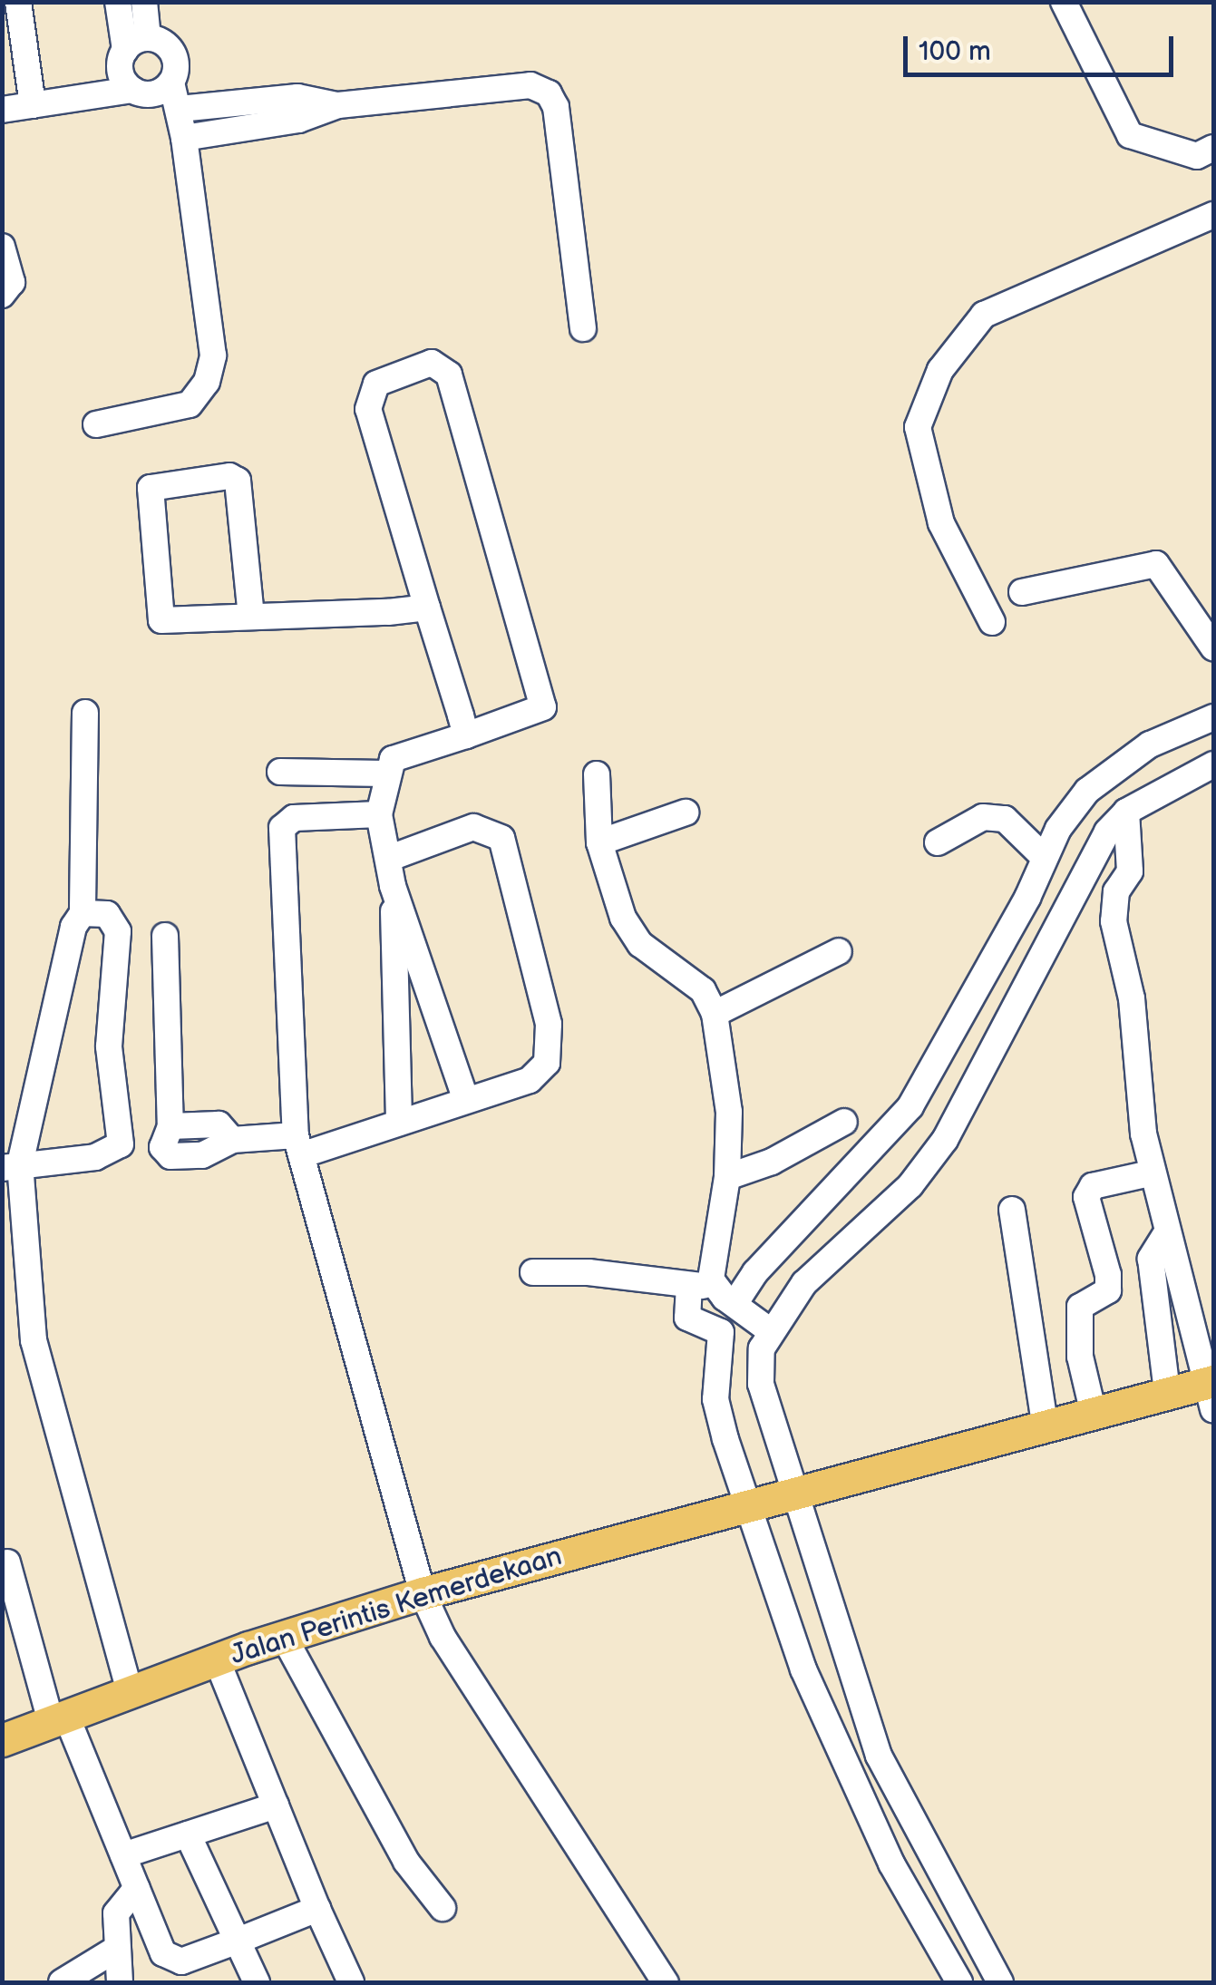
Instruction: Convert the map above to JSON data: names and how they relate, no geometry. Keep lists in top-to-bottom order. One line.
{"streets":{"main road":["Jalan Perintis Kemerdekaan"]},"scale_bar":"100 m"}
